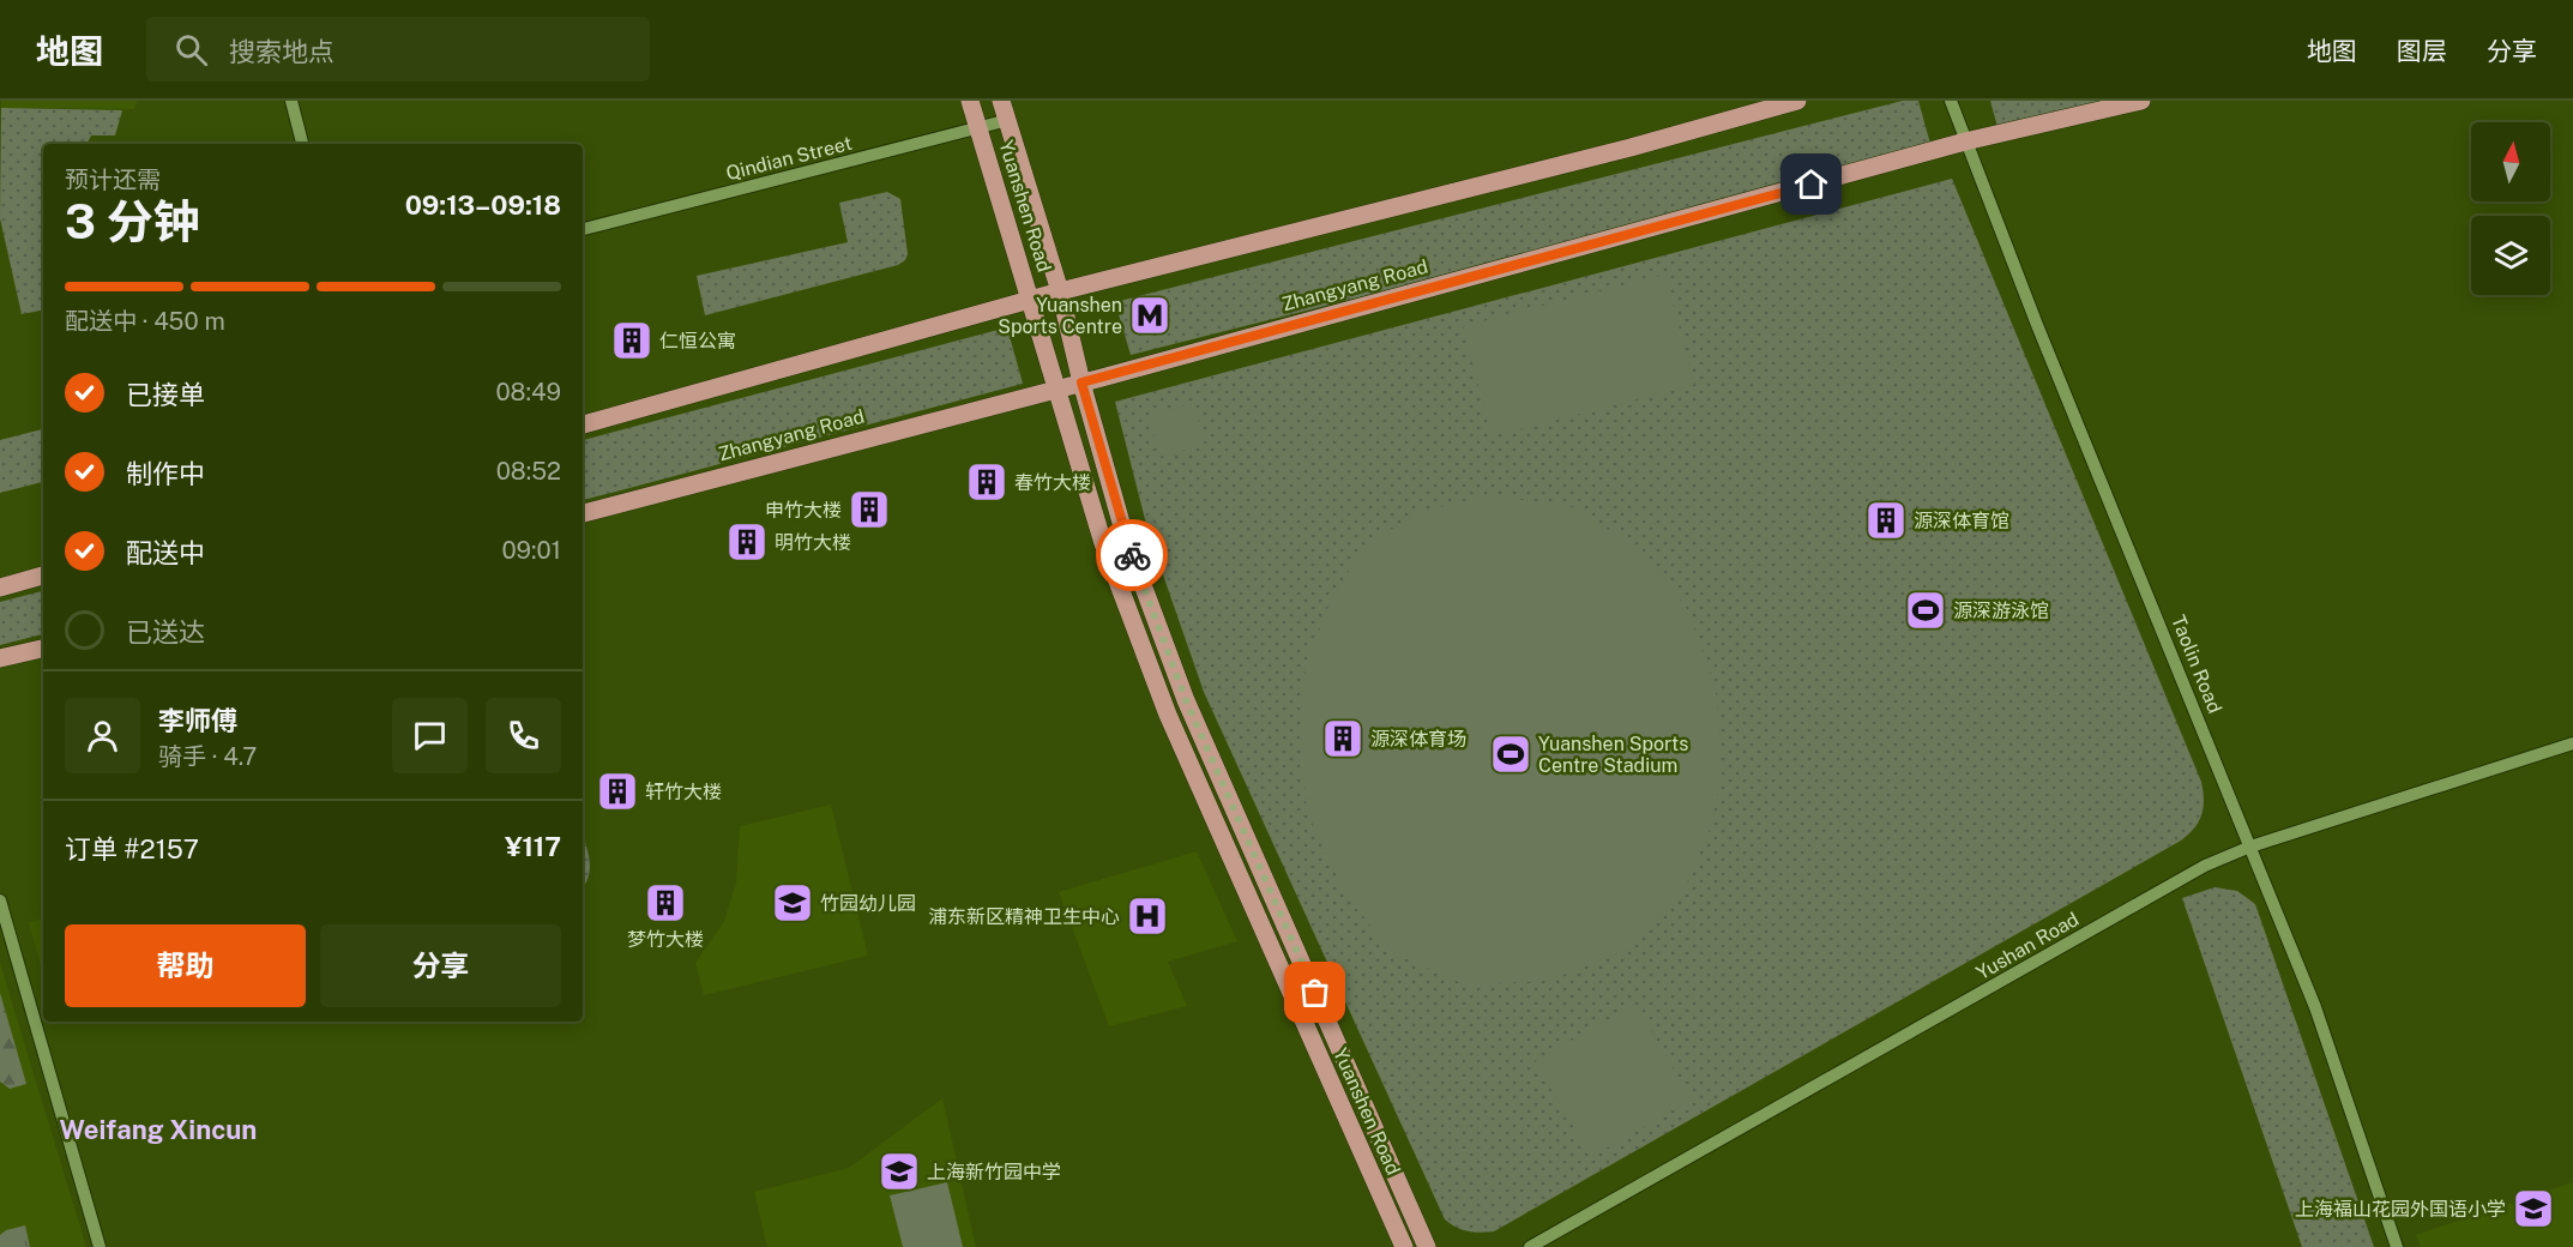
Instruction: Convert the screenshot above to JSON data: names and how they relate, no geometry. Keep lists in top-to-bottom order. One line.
{"streets":{"main road":["Yuanshen Road","Zhangyang Road"],"street":["Qindian Street","Taolin Road","Yushan Road"]},"crossings":[["Qindian Street","Yuanshen Road"],["Yuanshen Road","Zhangyang Road"],["Zhangyang Road","Taolin Road"],["Taolin Road","Yushan Road"]],"districts":["Weifang Xincun"],"places":{"metro station":["Yuanshen Sports Centre"],"building":["仁恒公寓","春竹大楼","申竹大楼","源深体育馆","明竹大楼","源深体育场","轩竹大楼","梦竹大楼"],"sports":["源深游泳馆","Yuanshen Sports Centre Stadium"],"school or university":["竹园幼儿园","上海新竹园中学","上海福山花园外国语小学"],"hospital":["浦东新区精神卫生中心"]},"north":"top","page":{"header":"地图","search":"搜索地点","nav":["地图","图层","分享"],"heading":["3 分钟","预计还需","09:13–09:18"],"panel":["李师傅","骑手 · 4.7","订单 #2157","¥117"],"bar":"配送中 · 450 m","list":[["已接单","08:49"],["制作中","08:52"],["配送中","09:01"],"已送达"],"buttons":["帮助","分享"]}}
